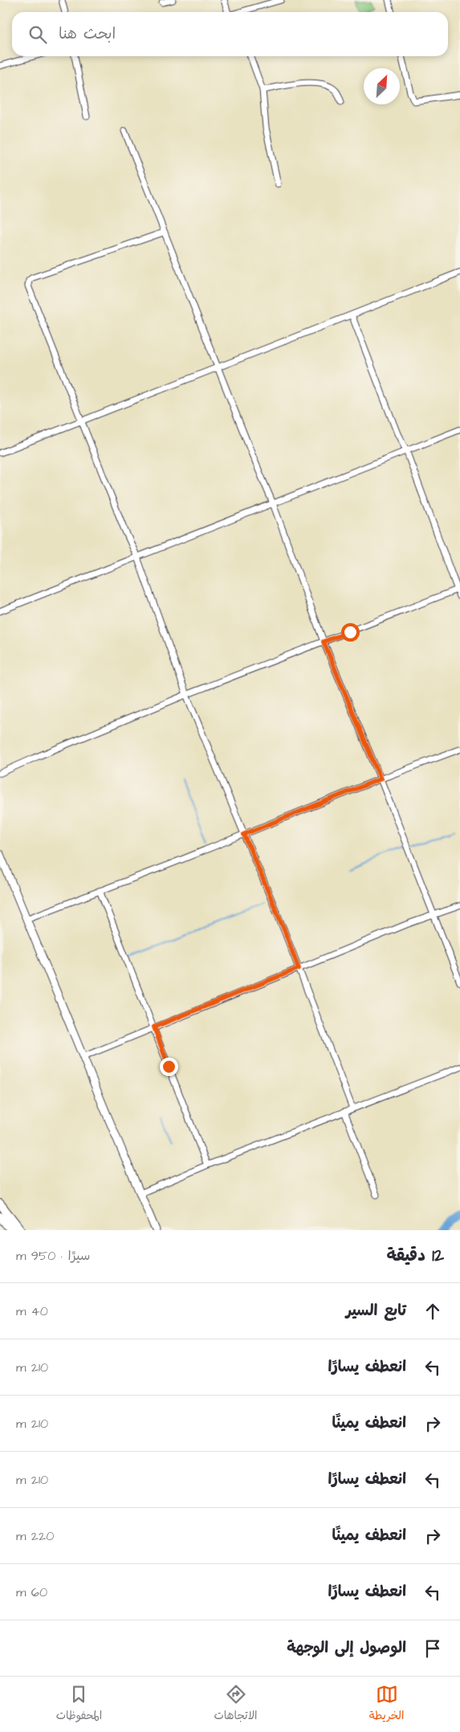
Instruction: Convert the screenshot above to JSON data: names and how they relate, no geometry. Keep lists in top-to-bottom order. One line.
{"north":"top right","page":{"search":"ابحث هنا","heading":["12 دقيقة","سيرًا · 950 m"],"list":[["تابع السير","40 m"],["انعطف يسارًا","210 m"],["انعطف يمينًا","210 m"],["انعطف يسارًا","210 m"],["انعطف يمينًا","220 m"],["انعطف يسارًا","60 m"],"الوصول إلى الوجهة"],"nav":["الخريطة","الاتجاهات","المحفوظات"]}}
